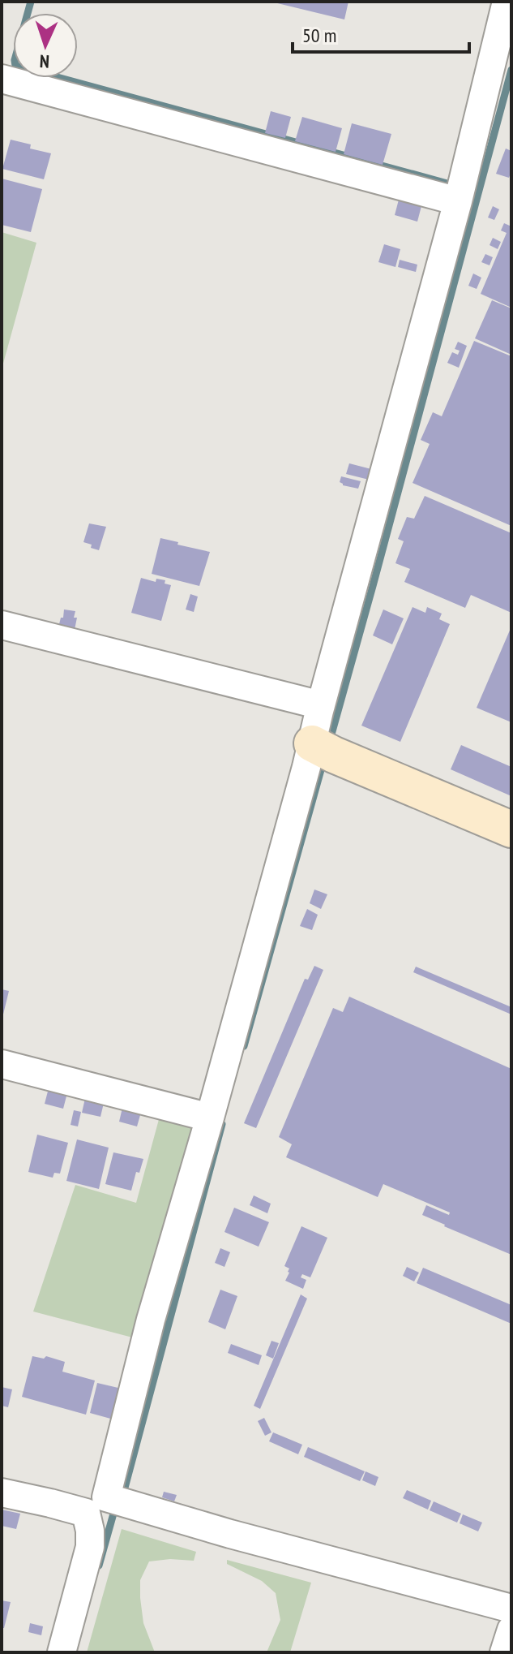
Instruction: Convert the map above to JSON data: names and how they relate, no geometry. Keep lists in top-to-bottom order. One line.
{"scale_bar":"50 m","north":"bottom"}
